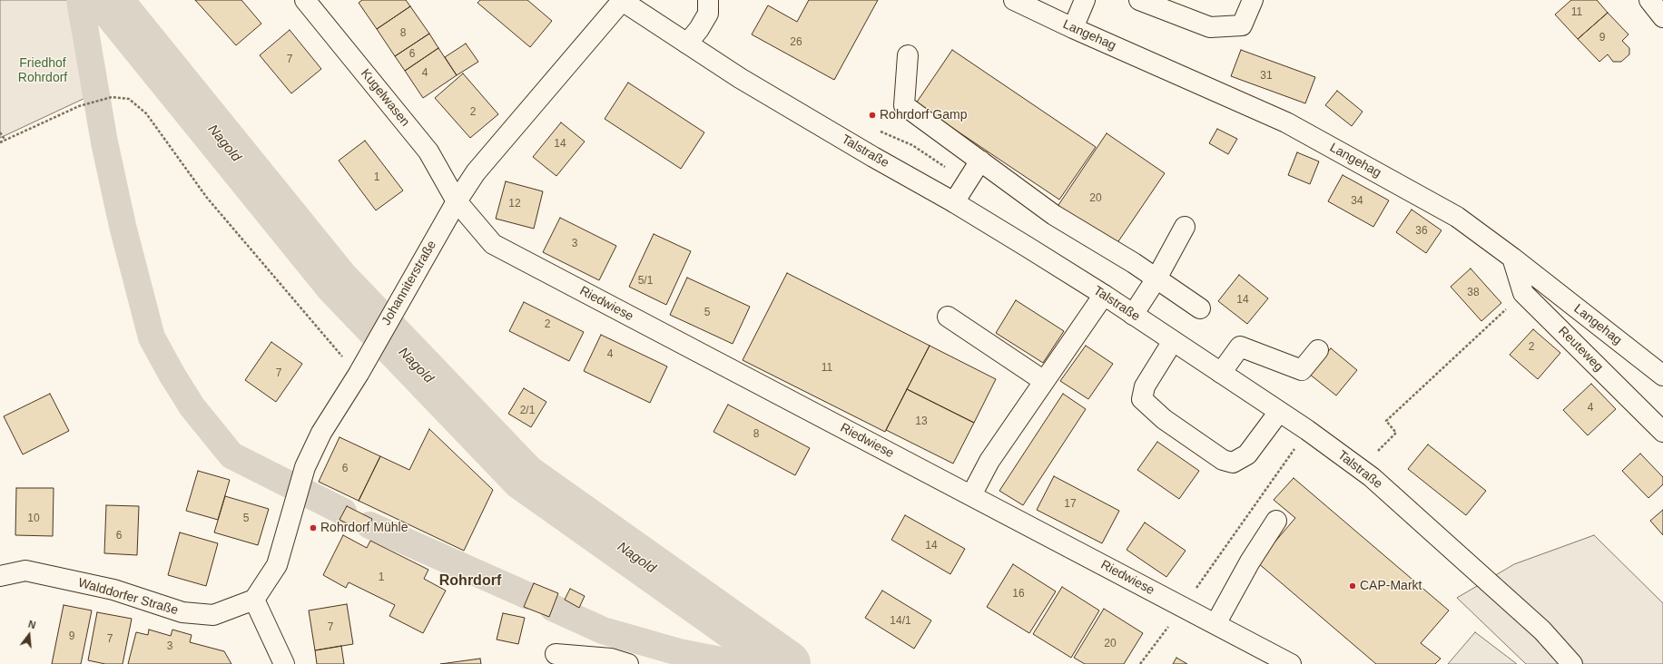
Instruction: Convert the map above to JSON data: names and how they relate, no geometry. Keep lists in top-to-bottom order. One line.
{"streets":{"street":["Langehag","Kugelwasen","Talstraße","Johanniterstraße","Riedwiese","Reuteweg","Walddorfer Straße"]},"crossings":[["Langehag","Reuteweg"],["Kugelwasen","Johanniterstraße"],["Kugelwasen","Riedwiese"],["Talstraße","Johanniterstraße"],["Johanniterstraße","Riedwiese"],["Johanniterstraße","Walddorfer Straße"]],"districts":["Rohrdorf"],"water":["Nagold"],"parks":["Friedhof Rohrdorf"],"places":["Rohrdorf Gamp","Rohrdorf Mühle","CAP-Markt"],"house_numbers":["11","8","9","26","6","7","4","31","2","14","1","20","34","12","36","3","5/1","38","14","5","2","2","4","11","7","4","2/1","13","8","6","17","10","5","6","14","1","16","14/1","7","9","7","20","3"],"north":"top"}
